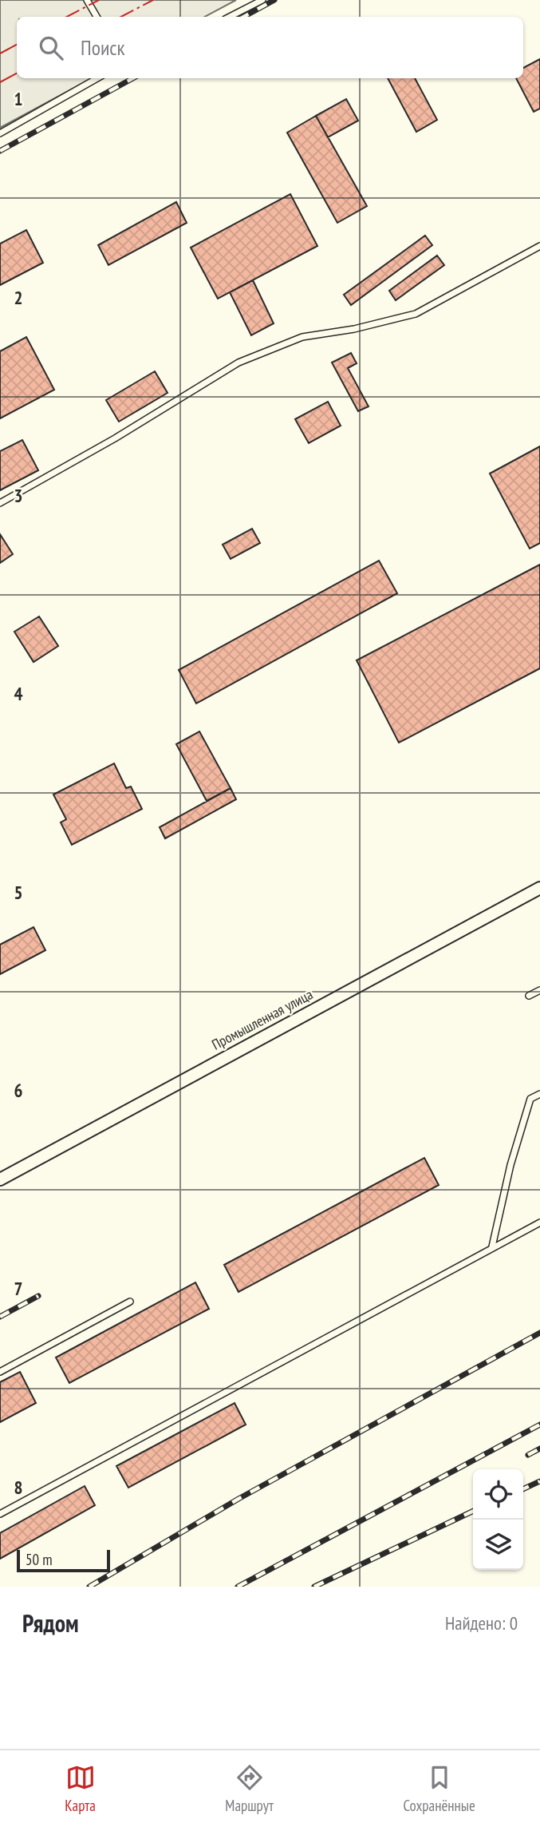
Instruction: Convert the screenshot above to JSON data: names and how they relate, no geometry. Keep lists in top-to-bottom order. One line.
{"streets":{"street":["Промышленная улица"]},"scale_bar":"50 m","page":{"search":"Поиск","scale":"50 m","heading":["Рядом","Найдено: 0"],"nav":["Карта","Маршрут","Сохранённые"]},"grid":{"rows":["1","2","3","4","5","6","7","8"]}}
